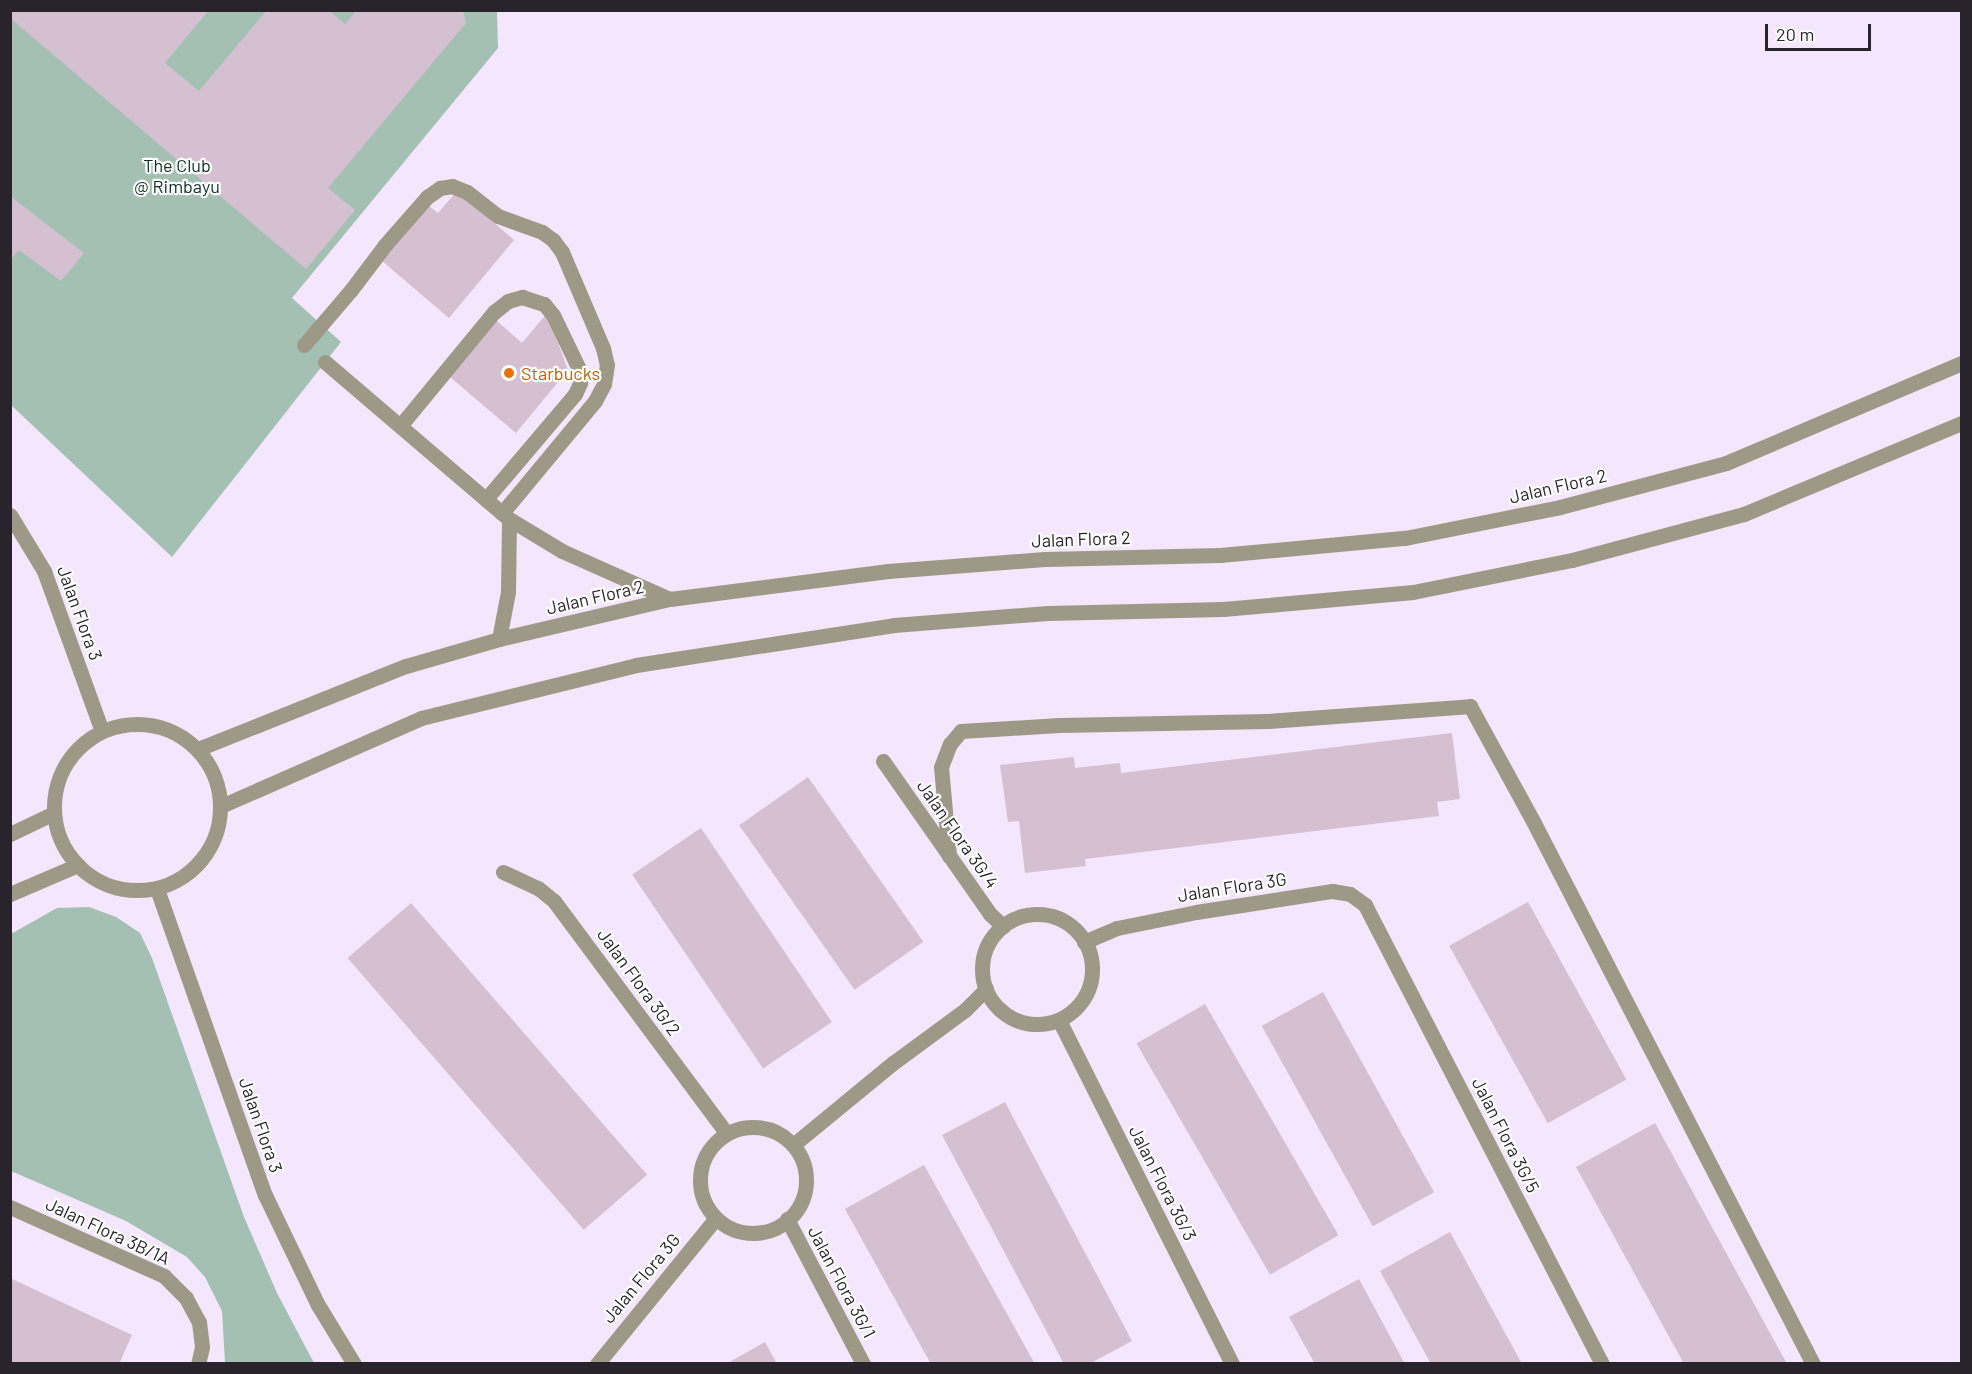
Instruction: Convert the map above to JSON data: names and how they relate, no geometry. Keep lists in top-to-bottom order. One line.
{"streets":{"street":["Jalan Flora 2","Jalan Flora 3","Jalan Flora 3G/4","Jalan Flora 3G","Jalan Flora 3G/2","Jalan Flora 3G/5","Jalan Flora 3G/3","Jalan Flora 3B/1A","Jalan Flora 3G/1"]},"crossings":[["Jalan Flora 2","Jalan Flora 3"],["Jalan Flora 3G/4","Jalan Flora 3G"],["Jalan Flora 3G/4","Jalan Flora 3G/3"],["Jalan Flora 3G","Jalan Flora 3G/2"],["Jalan Flora 3G","Jalan Flora 3G/5"],["Jalan Flora 3G","Jalan Flora 3G/3"],["Jalan Flora 3G","Jalan Flora 3G/1"],["Jalan Flora 3G/2","Jalan Flora 3G/1"]],"parks":["The Club @ Rimbayu"],"places":["Starbucks"],"scale_bar":"20 m"}
